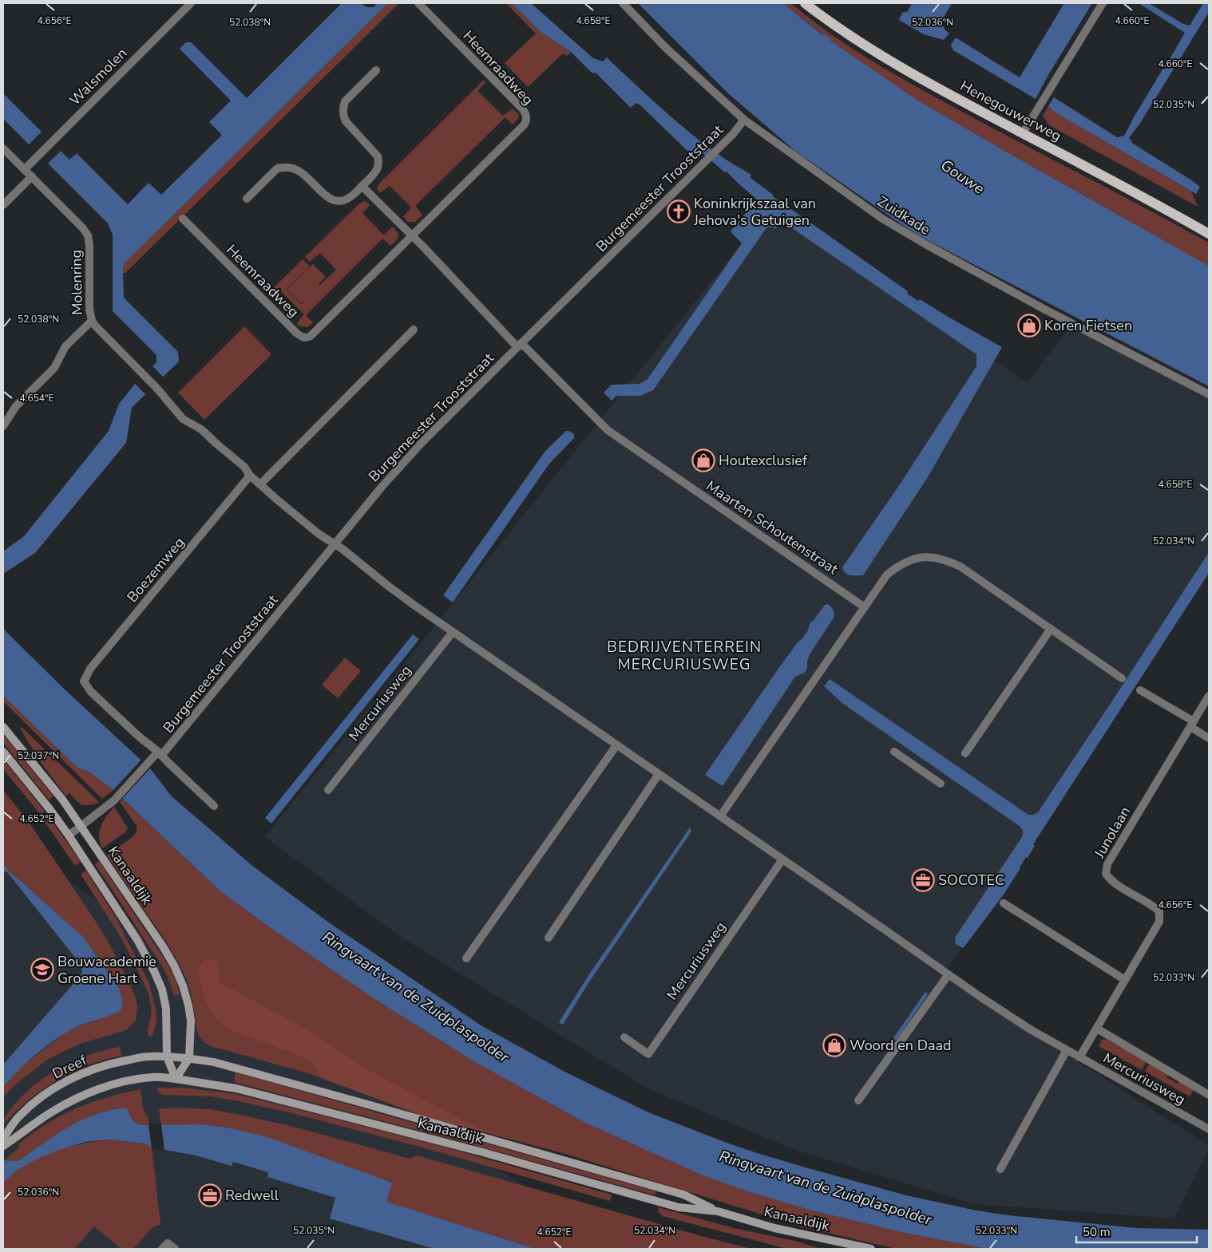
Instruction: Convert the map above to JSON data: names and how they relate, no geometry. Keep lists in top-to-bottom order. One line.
{"streets":{"main road":["Henegouwerweg","Kanaaldijk","Dreef"],"street":["Heemraadweg","Walsmolen","Burgemeester Trooststraat","Zuidkade","Molenring","Maarten Schoutenstraat","Boezemweg","Mercuriusweg","Junolaan"]},"crossings":[["Walsmolen","Molenring"],["Burgemeester Trooststraat","Zuidkade"],["Burgemeester Trooststraat","Maarten Schoutenstraat"],["Burgemeester Trooststraat","Boezemweg"],["Burgemeester Trooststraat","Mercuriusweg"],["Burgemeester Trooststraat","Kanaaldijk"],["Mercuriusweg","Junolaan"],["Kanaaldijk","Dreef"]],"districts":["BEDRIJVENTERREIN MERCURIUSWEG"],"water":["Gouwe","Ringvaart van de Zuidplaspolder"],"places":{"church":["Koninkrijkszaal van Jehova's Getuigen"],"shop":["Koren Fietsen","Houtexclusief","Woord en Daad"],"office":["SOCOTEC","Redwell"],"school or university":["Bouwacademie Groene Hart"]},"scale_bar":"50 m","coordinates":["4.656°E","4.658°E","4.660°E","52.038°N","52.036°N","52.035°N","4.654°E","52.034°N","52.037°N","4.652°E","52.033°N"]}
